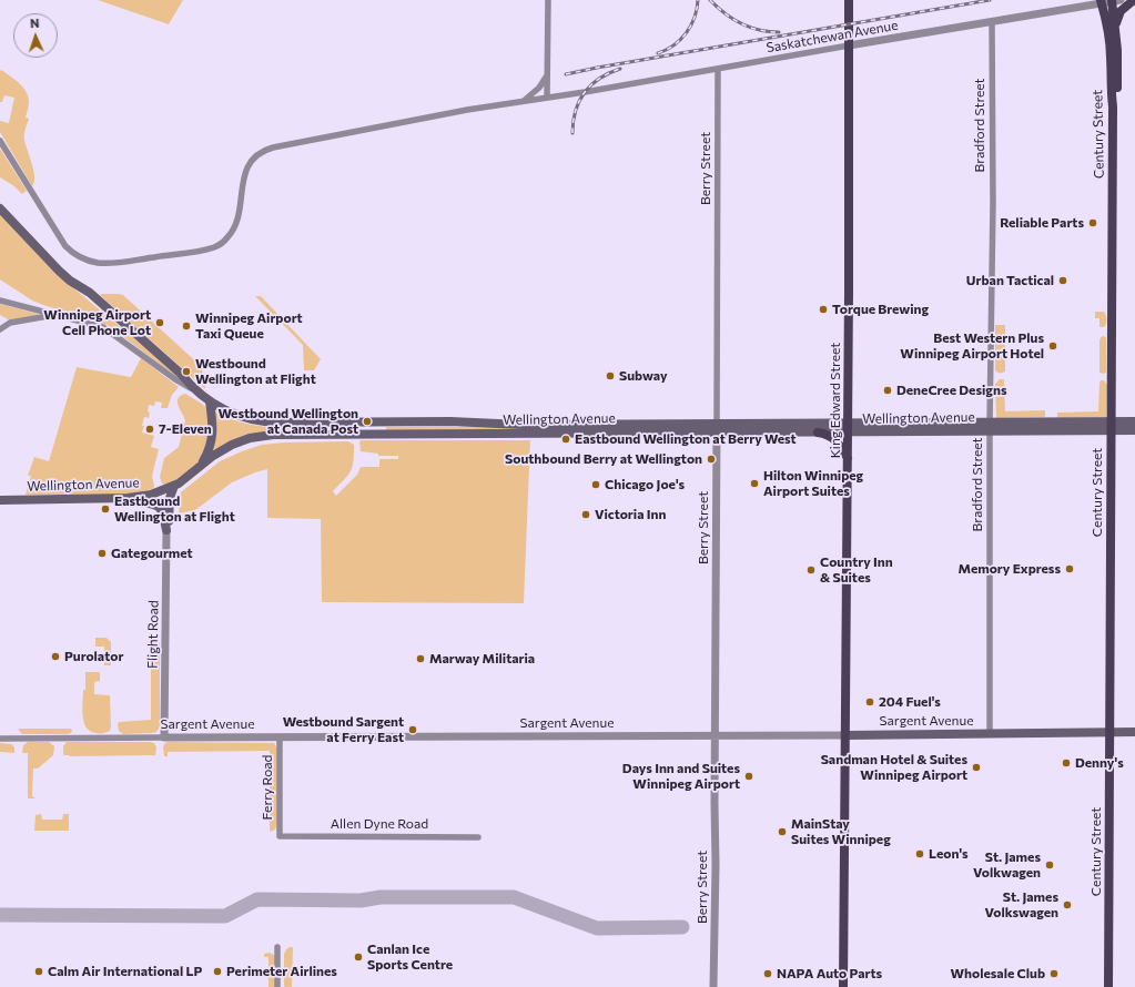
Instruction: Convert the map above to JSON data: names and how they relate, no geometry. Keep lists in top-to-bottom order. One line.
{"streets":{"main road":["Century Street","King Edward Street","Wellington Avenue","Sargent Avenue"],"street":["Saskatchewan Avenue","Bradford Street","Berry Street","Flight Road","Ferry Road","Allen Dyne Road"]},"crossings":[["Saskatchewan Avenue","Bradford Street"],["Saskatchewan Avenue","Century Street"],["Saskatchewan Avenue","Berry Street"],["Saskatchewan Avenue","King Edward Street"],["Bradford Street","Wellington Avenue"],["Bradford Street","Sargent Avenue"],["Century Street","Wellington Avenue"],["Century Street","Sargent Avenue"],["Berry Street","Wellington Avenue"],["Berry Street","Sargent Avenue"],["King Edward Street","Wellington Avenue"],["King Edward Street","Sargent Avenue"],["Flight Road","Sargent Avenue"],["Sargent Avenue","Ferry Road"],["Ferry Road","Allen Dyne Road"]],"places":["Reliable Parts","Urban Tactical","Torque Brewing","Winnipeg Airport Cell Phone Lot","Winnipeg Airport Taxi Queue","Best Western Plus Winnipeg Airport Hotel","Westbound Wellington at Flight","Subway","DeneCree Designs","Westbound Wellington at Canada Post","7-Eleven","Eastbound Wellington at Berry West","Southbound Berry at Wellington","Hilton Winnipeg Airport Suites","Chicago Joe's","Eastbound Wellington at Flight","Victoria Inn","Gategourmet","Memory Express","Country Inn & Suites","Purolator","Marway Militaria","204 Fuel's","Westbound Sargent at Ferry East","Denny's","Sandman Hotel & Suites Winnipeg Airport","Days Inn and Suites Winnipeg Airport","MainStay Suites Winnipeg","Leon's","St. James Volkwagen","St. James Volkswagen","Canlan Ice Sports Centre","Calm Air International LP","Perimeter Airlines","NAPA Auto Parts","Wholesale Club"],"north":"top"}
